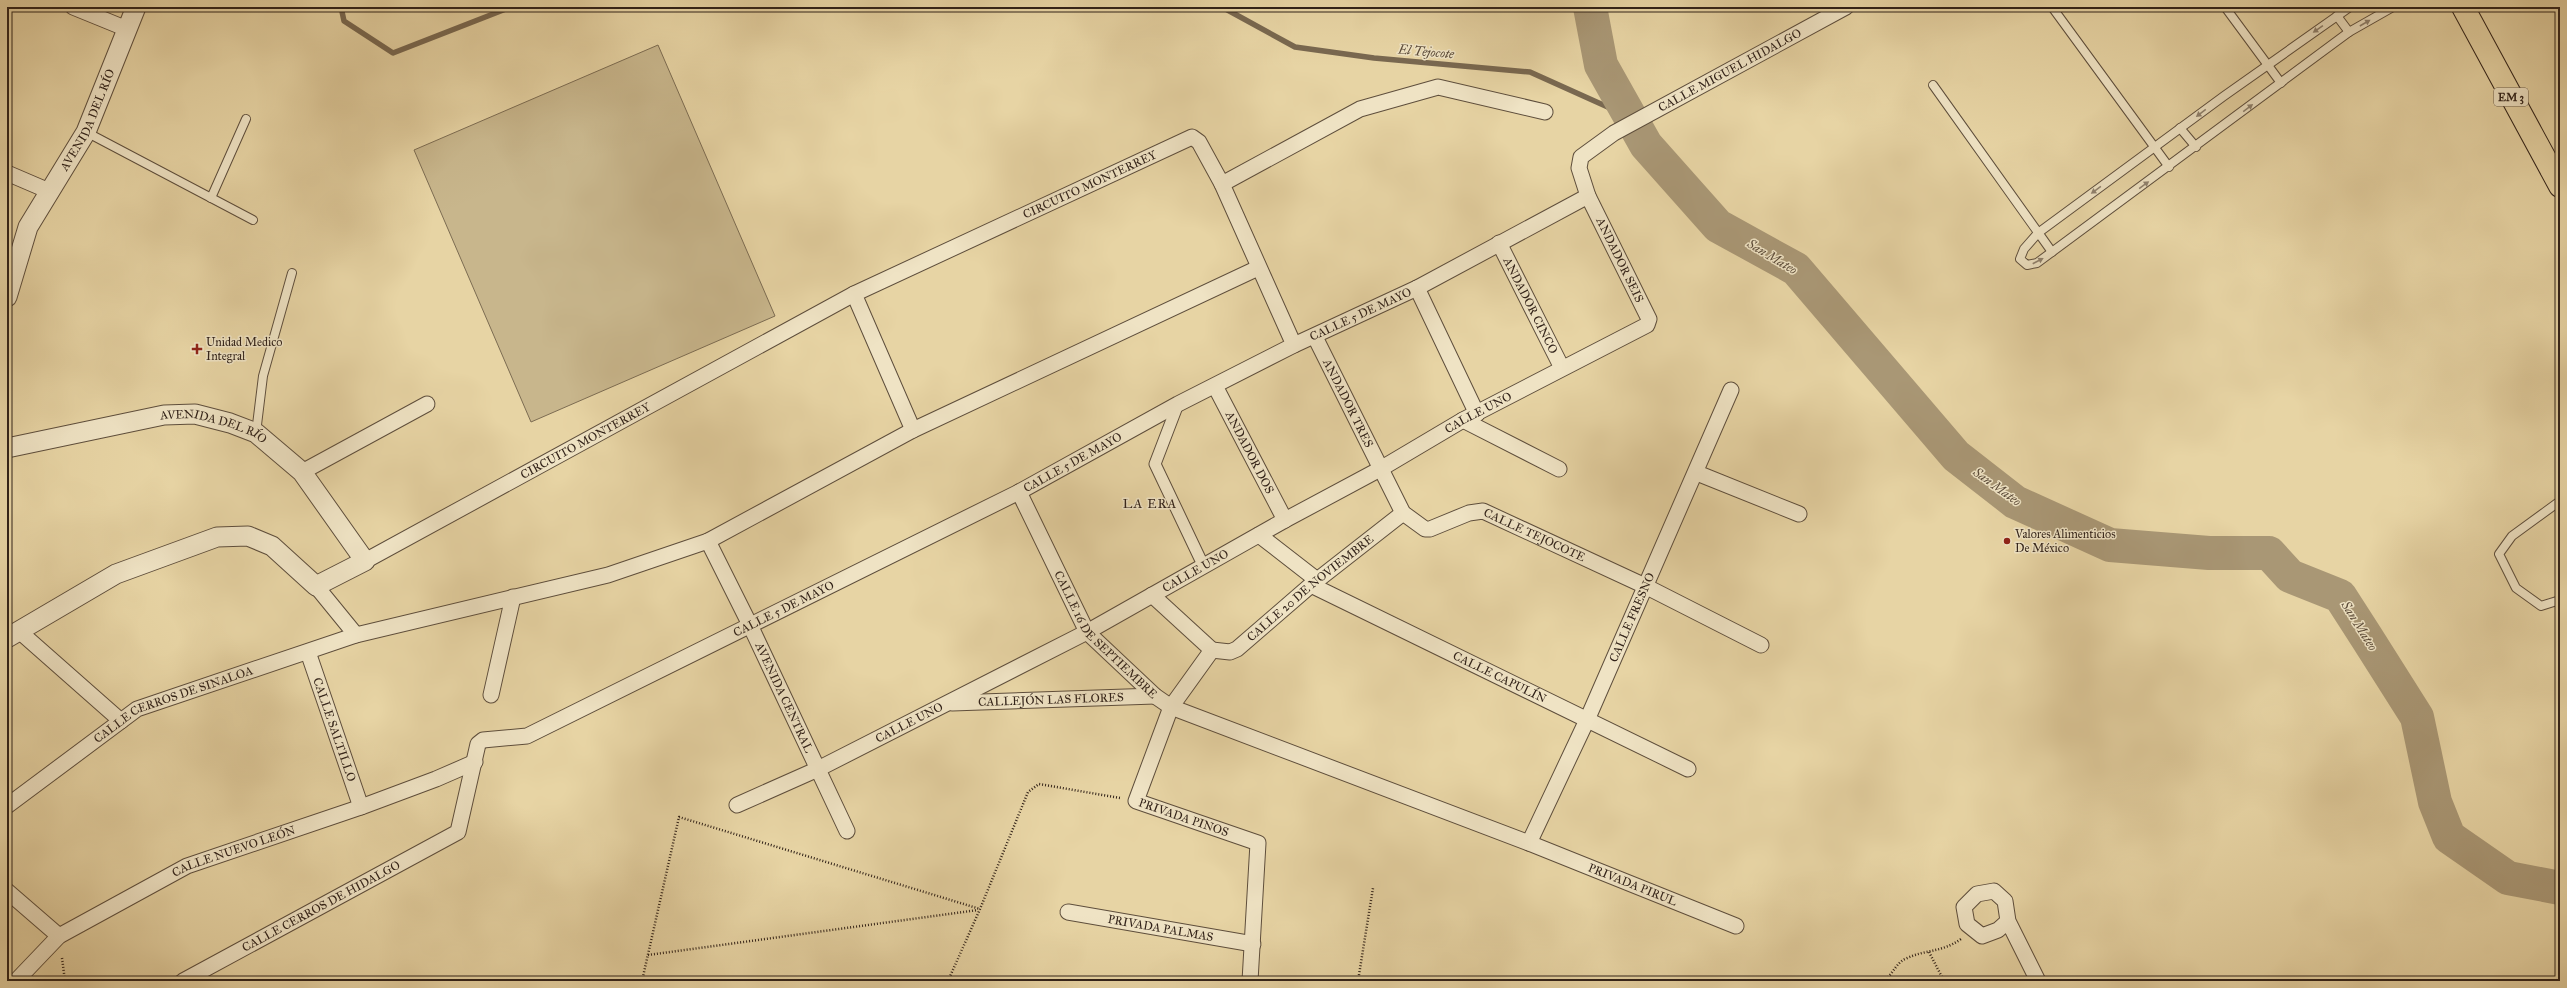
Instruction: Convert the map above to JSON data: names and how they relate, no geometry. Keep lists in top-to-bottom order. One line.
{"streets":{"main road":["EM 3"],"street":["CALLE MIGUEL HIDALGO","AVENIDA DEL RÍO","CIRCUITO MONTERREY","ANDADOR SEIS","ANDADOR CINCO","CALLE 5 DE MAYO","ANDADOR TRES","CALLE UNO","ANDADOR DOS","CALLE TEJOCOTE","CALLE 20 DE NOVIEMBRE","CALLE FRESNO","CALLE 16 DE SEPTIEMBRE","CALLE CAPULÍN","AVENIDA CENTRAL","CALLEJÓN LAS FLORES","CALLE CERROS DE SINALOA","CALLE SALTILLO","PRIVADA PINOS","CALLE NUEVO LEÓN","PRIVADA PIRUL","CALLE CERROS DE HIDALGO","PRIVADA PALMAS"]},"crossings":[["CALLE MIGUEL HIDALGO","ANDADOR SEIS"],["CALLE MIGUEL HIDALGO","CALLE 5 DE MAYO"],["AVENIDA DEL RÍO","CIRCUITO MONTERREY"],["CIRCUITO MONTERREY","CALLE 5 DE MAYO"],["ANDADOR SEIS","CALLE 5 DE MAYO"],["ANDADOR SEIS","CALLE UNO"],["ANDADOR CINCO","CALLE 5 DE MAYO"],["ANDADOR CINCO","CALLE UNO"],["CALLE 5 DE MAYO","ANDADOR TRES"],["CALLE 5 DE MAYO","ANDADOR DOS"],["CALLE 5 DE MAYO","CALLE 16 DE SEPTIEMBRE"],["CALLE 5 DE MAYO","AVENIDA CENTRAL"],["CALLE 5 DE MAYO","CALLE NUEVO LEÓN"],["CALLE 5 DE MAYO","CALLE CERROS DE HIDALGO"],["ANDADOR TRES","CALLE UNO"],["ANDADOR TRES","CALLE TEJOCOTE"],["CALLE UNO","ANDADOR DOS"],["CALLE UNO","CALLE TEJOCOTE"],["CALLE UNO","CALLE 16 DE SEPTIEMBRE"],["CALLE UNO","CALLE CAPULÍN"],["CALLE UNO","AVENIDA CENTRAL"],["CALLE UNO","CALLEJÓN LAS FLORES"],["CALLE TEJOCOTE","CALLE 20 DE NOVIEMBRE"],["CALLE TEJOCOTE","CALLE FRESNO"],["CALLE 20 DE NOVIEMBRE","CALLE 16 DE SEPTIEMBRE"],["CALLE 20 DE NOVIEMBRE","CALLE CAPULÍN"],["CALLE FRESNO","CALLE CAPULÍN"],["CALLE FRESNO","PRIVADA PIRUL"],["CALLE 16 DE SEPTIEMBRE","CALLEJÓN LAS FLORES"],["CALLE 16 DE SEPTIEMBRE","PRIVADA PINOS"],["CALLE CERROS DE SINALOA","CALLE SALTILLO"],["CALLE SALTILLO","CALLE NUEVO LEÓN"],["PRIVADA PINOS","PRIVADA PALMAS"],["CALLE NUEVO LEÓN","CALLE CERROS DE HIDALGO"]],"districts":["LA ERA"],"water":["El Tejocote","San Mateo"],"places":{"health":["Unidad Medico Integral"],"other":["Valores Alimenticios De México"]}}
